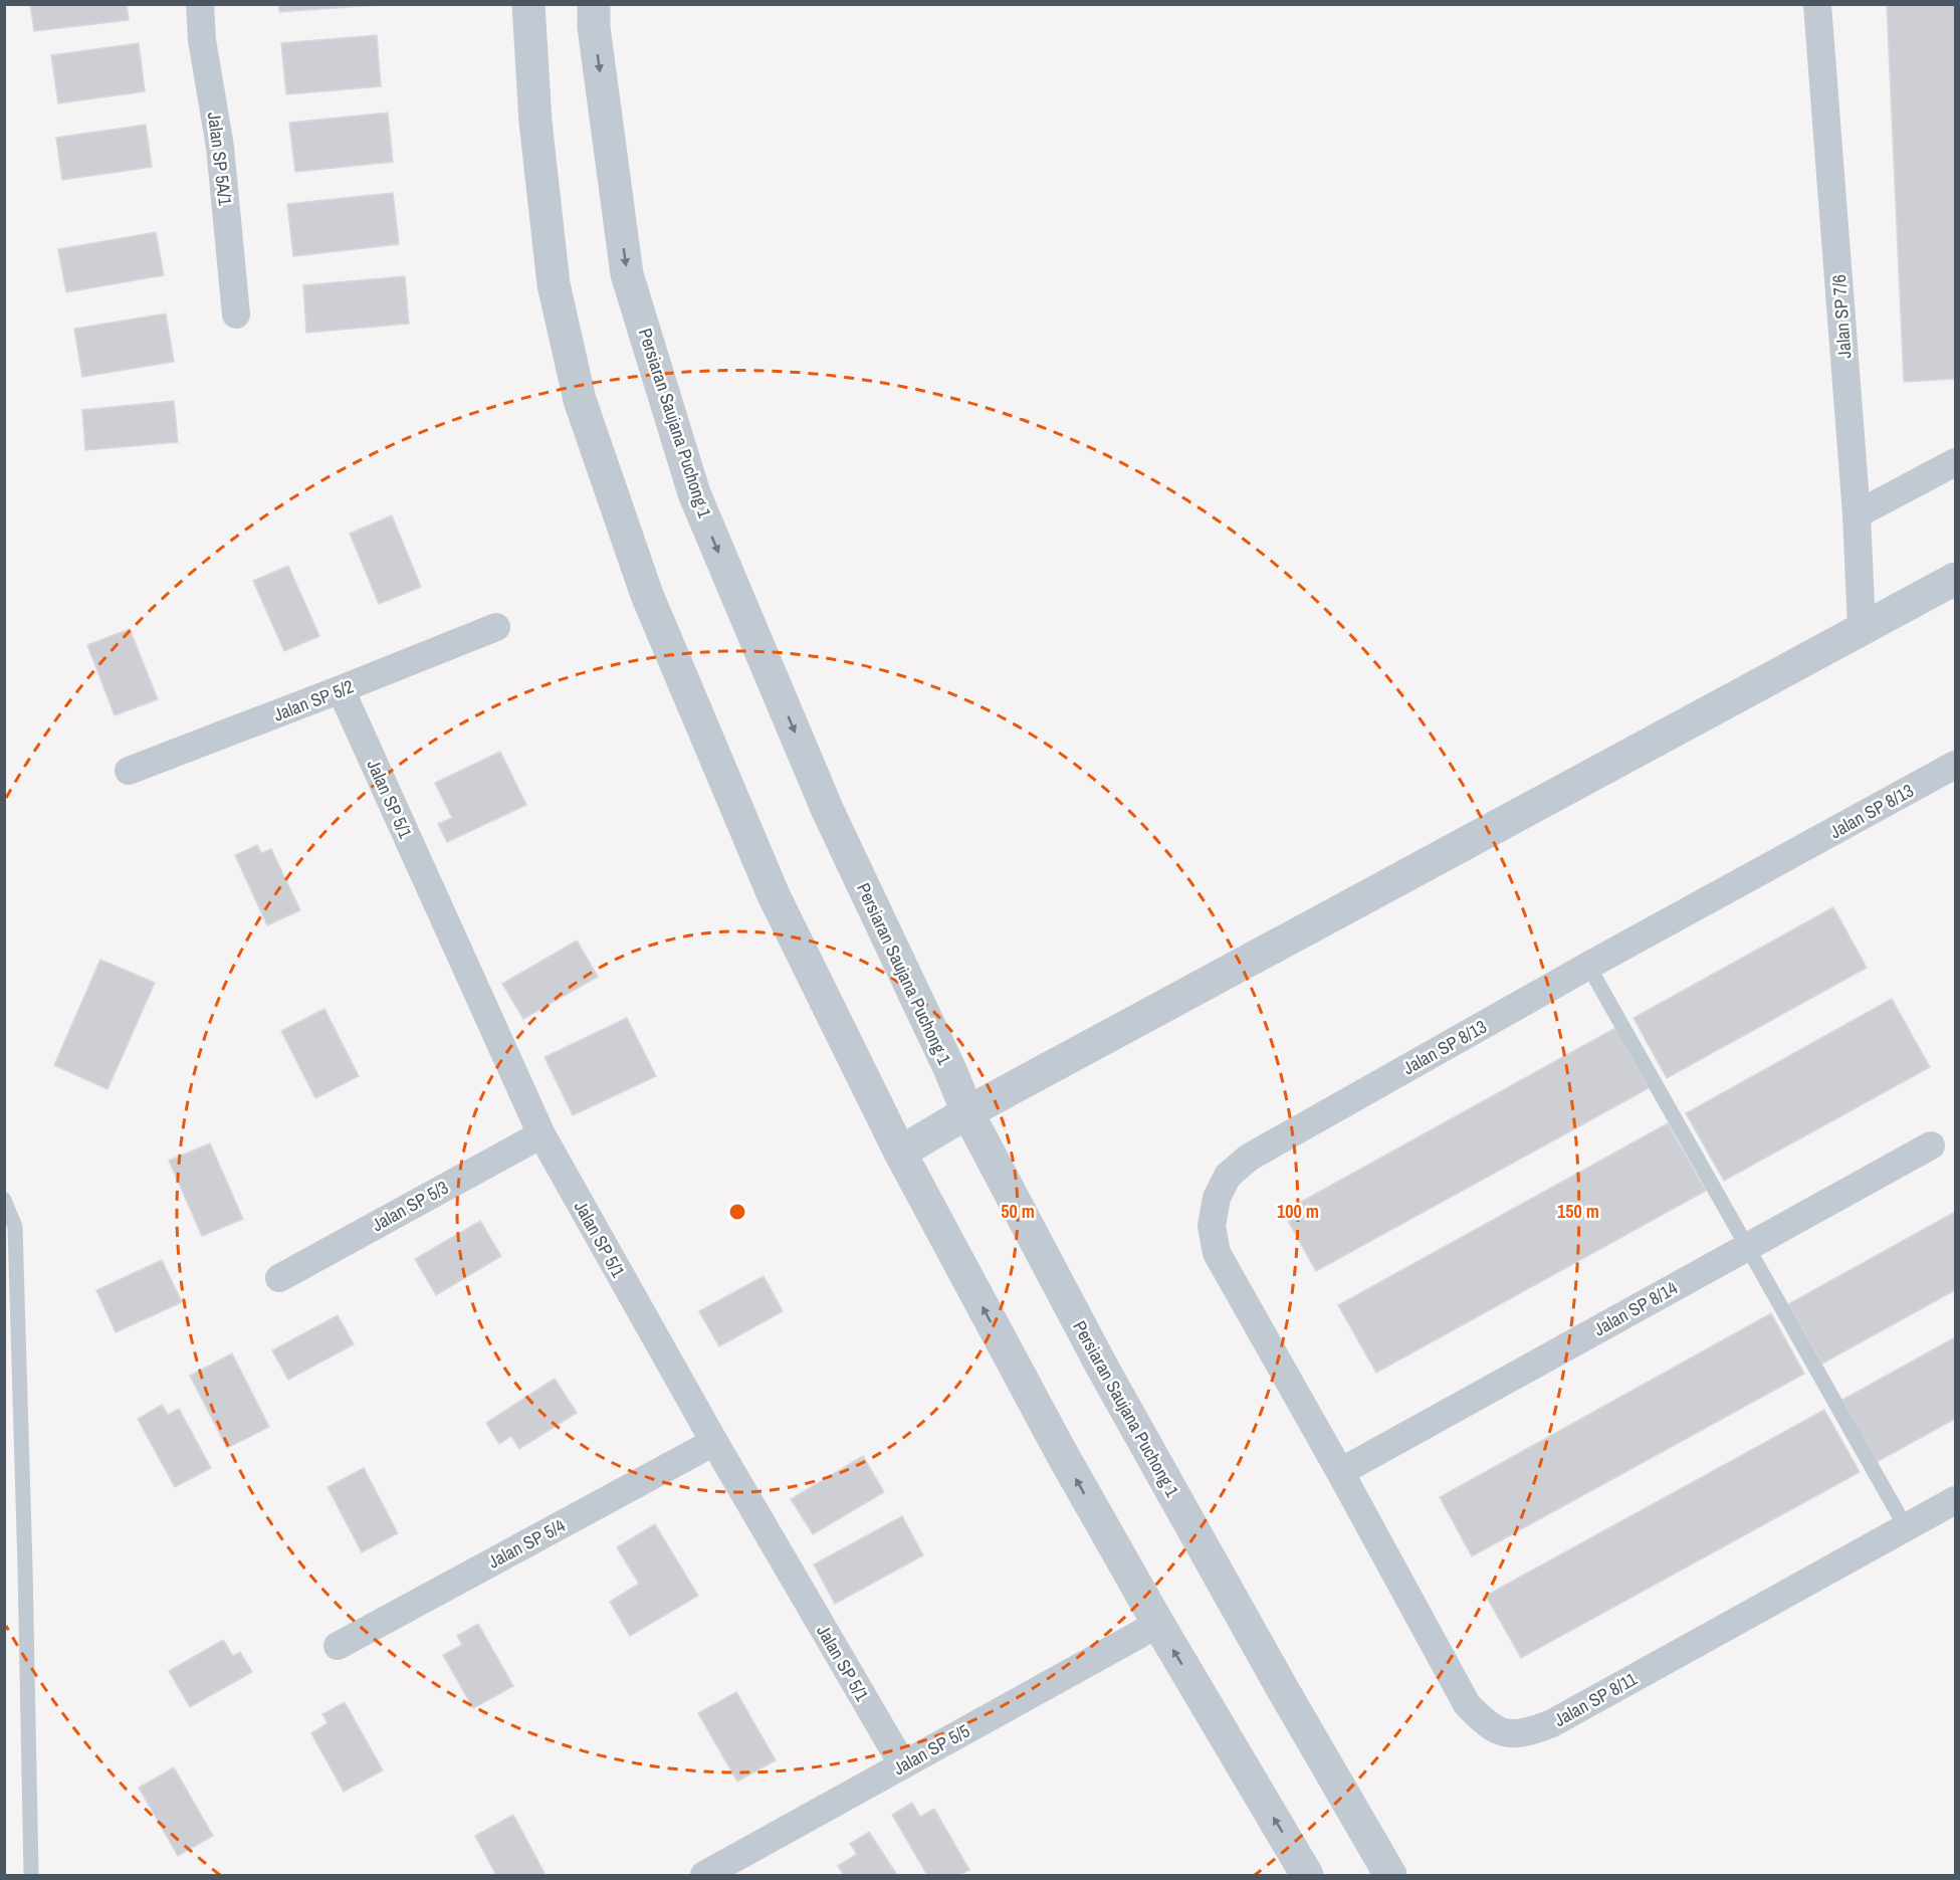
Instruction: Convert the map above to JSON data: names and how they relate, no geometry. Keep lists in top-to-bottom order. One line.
{"streets":{"street":["Jalan SP 5A/1","Jalan SP 7/6","Persiaran Saujana Puchong 1","Jalan SP 5/2","Jalan SP 5/1","Jalan SP 8/13","Jalan SP 5/3","Jalan SP 8/14","Jalan SP 5/4","Jalan SP 8/11","Jalan SP 5/5"]},"crossings":[["Jalan SP 5/2","Jalan SP 5/1"],["Jalan SP 5/1","Jalan SP 5/3"],["Jalan SP 5/1","Jalan SP 5/4"],["Jalan SP 5/1","Jalan SP 5/5"],["Jalan SP 8/13","Jalan SP 8/14"],["Jalan SP 8/13","Jalan SP 8/11"],["Jalan SP 8/14","Jalan SP 8/11"]],"rings":["50 m","100 m","150 m"]}
